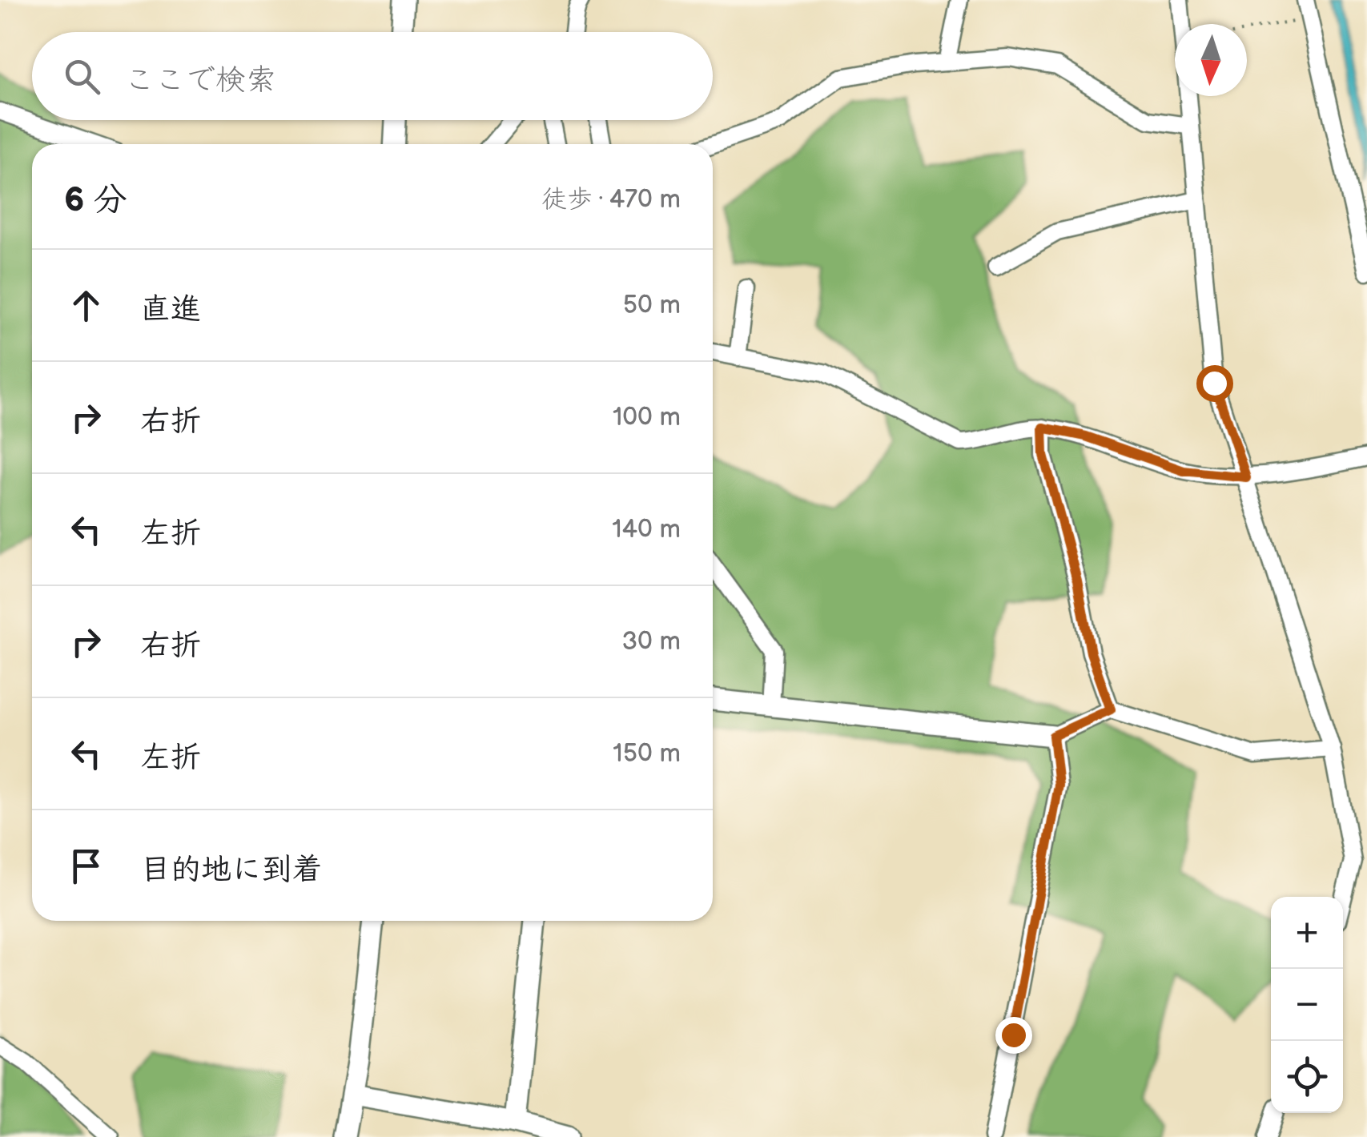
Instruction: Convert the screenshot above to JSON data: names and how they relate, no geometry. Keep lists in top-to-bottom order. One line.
{"north":"bottom","page":{"search":"ここで検索","heading":["6 分","徒歩 · 470 m"],"list":[["直進","50 m"],["右折","100 m"],["左折","140 m"],["右折","30 m"],["左折","150 m"],"目的地に到着"],"map_buttons":["+","−"]}}
